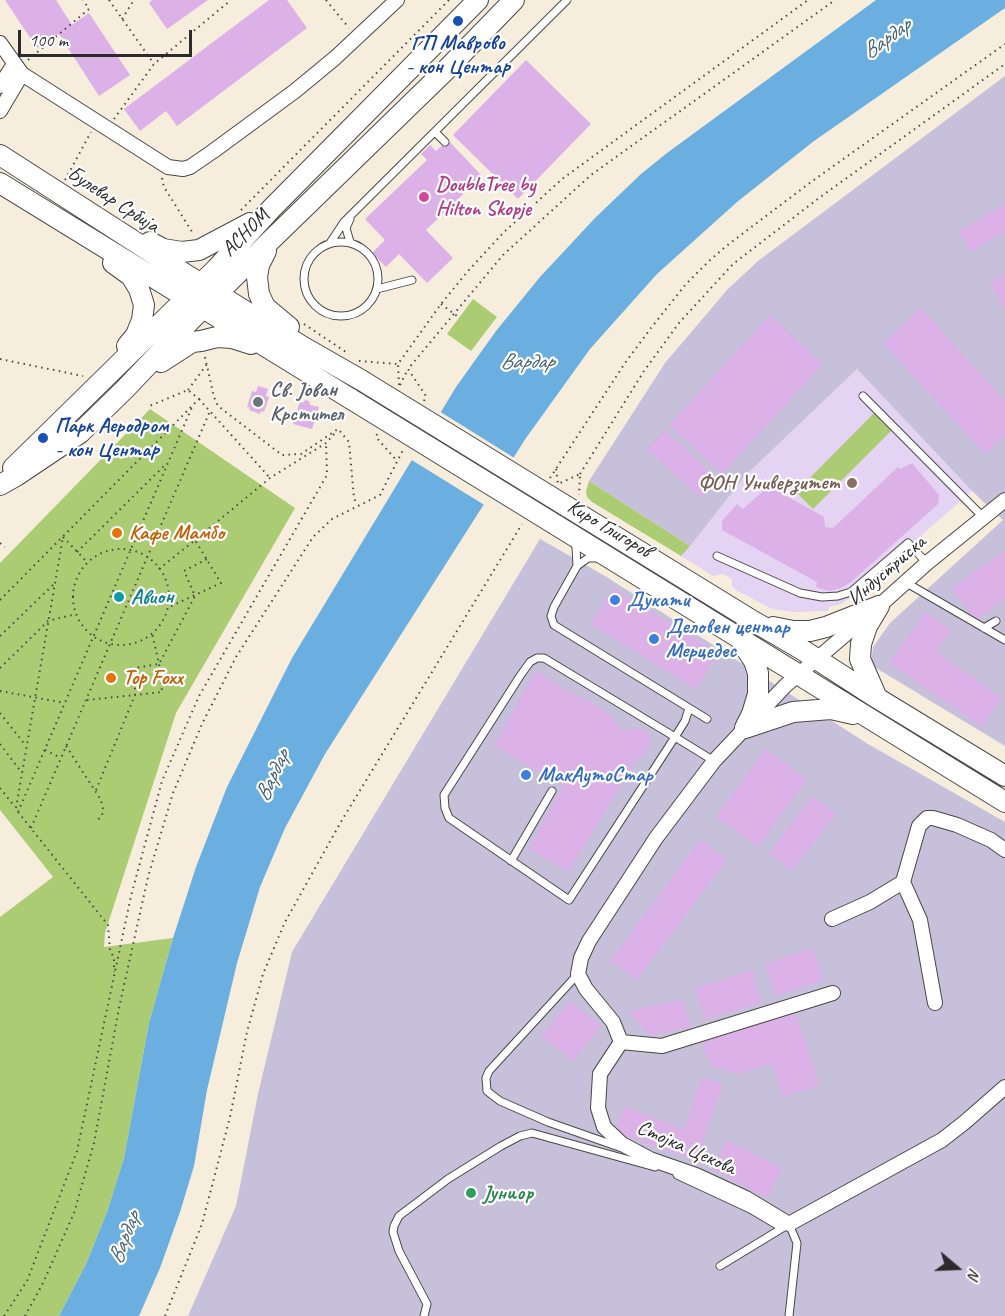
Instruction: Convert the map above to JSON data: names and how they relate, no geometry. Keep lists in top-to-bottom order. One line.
{"streets":{"street":["Булевар Србија","АСНОМ","Киро Глигоров","Индустриска","Стојка Цекова"]},"crossings":[["Булевар Србија","АСНОМ"],["Булевар Србија","Киро Глигоров"],["АСНОМ","Киро Глигоров"],["Киро Глигоров","Индустриска"]],"water":["Вардар"],"places":["ГП Маврово - кон Центар","DoubleTree by Hilton Skopje","Св. Јован Крстител","Парк Аеродром - кон Центар","ФОН Универзитет","Кафе Мамбо","Авион","Дукати","Деловен центар Мерцедес","Top Foxx","МакАутоСтар","Јуниор"],"scale_bar":"100 m","north":"right"}
